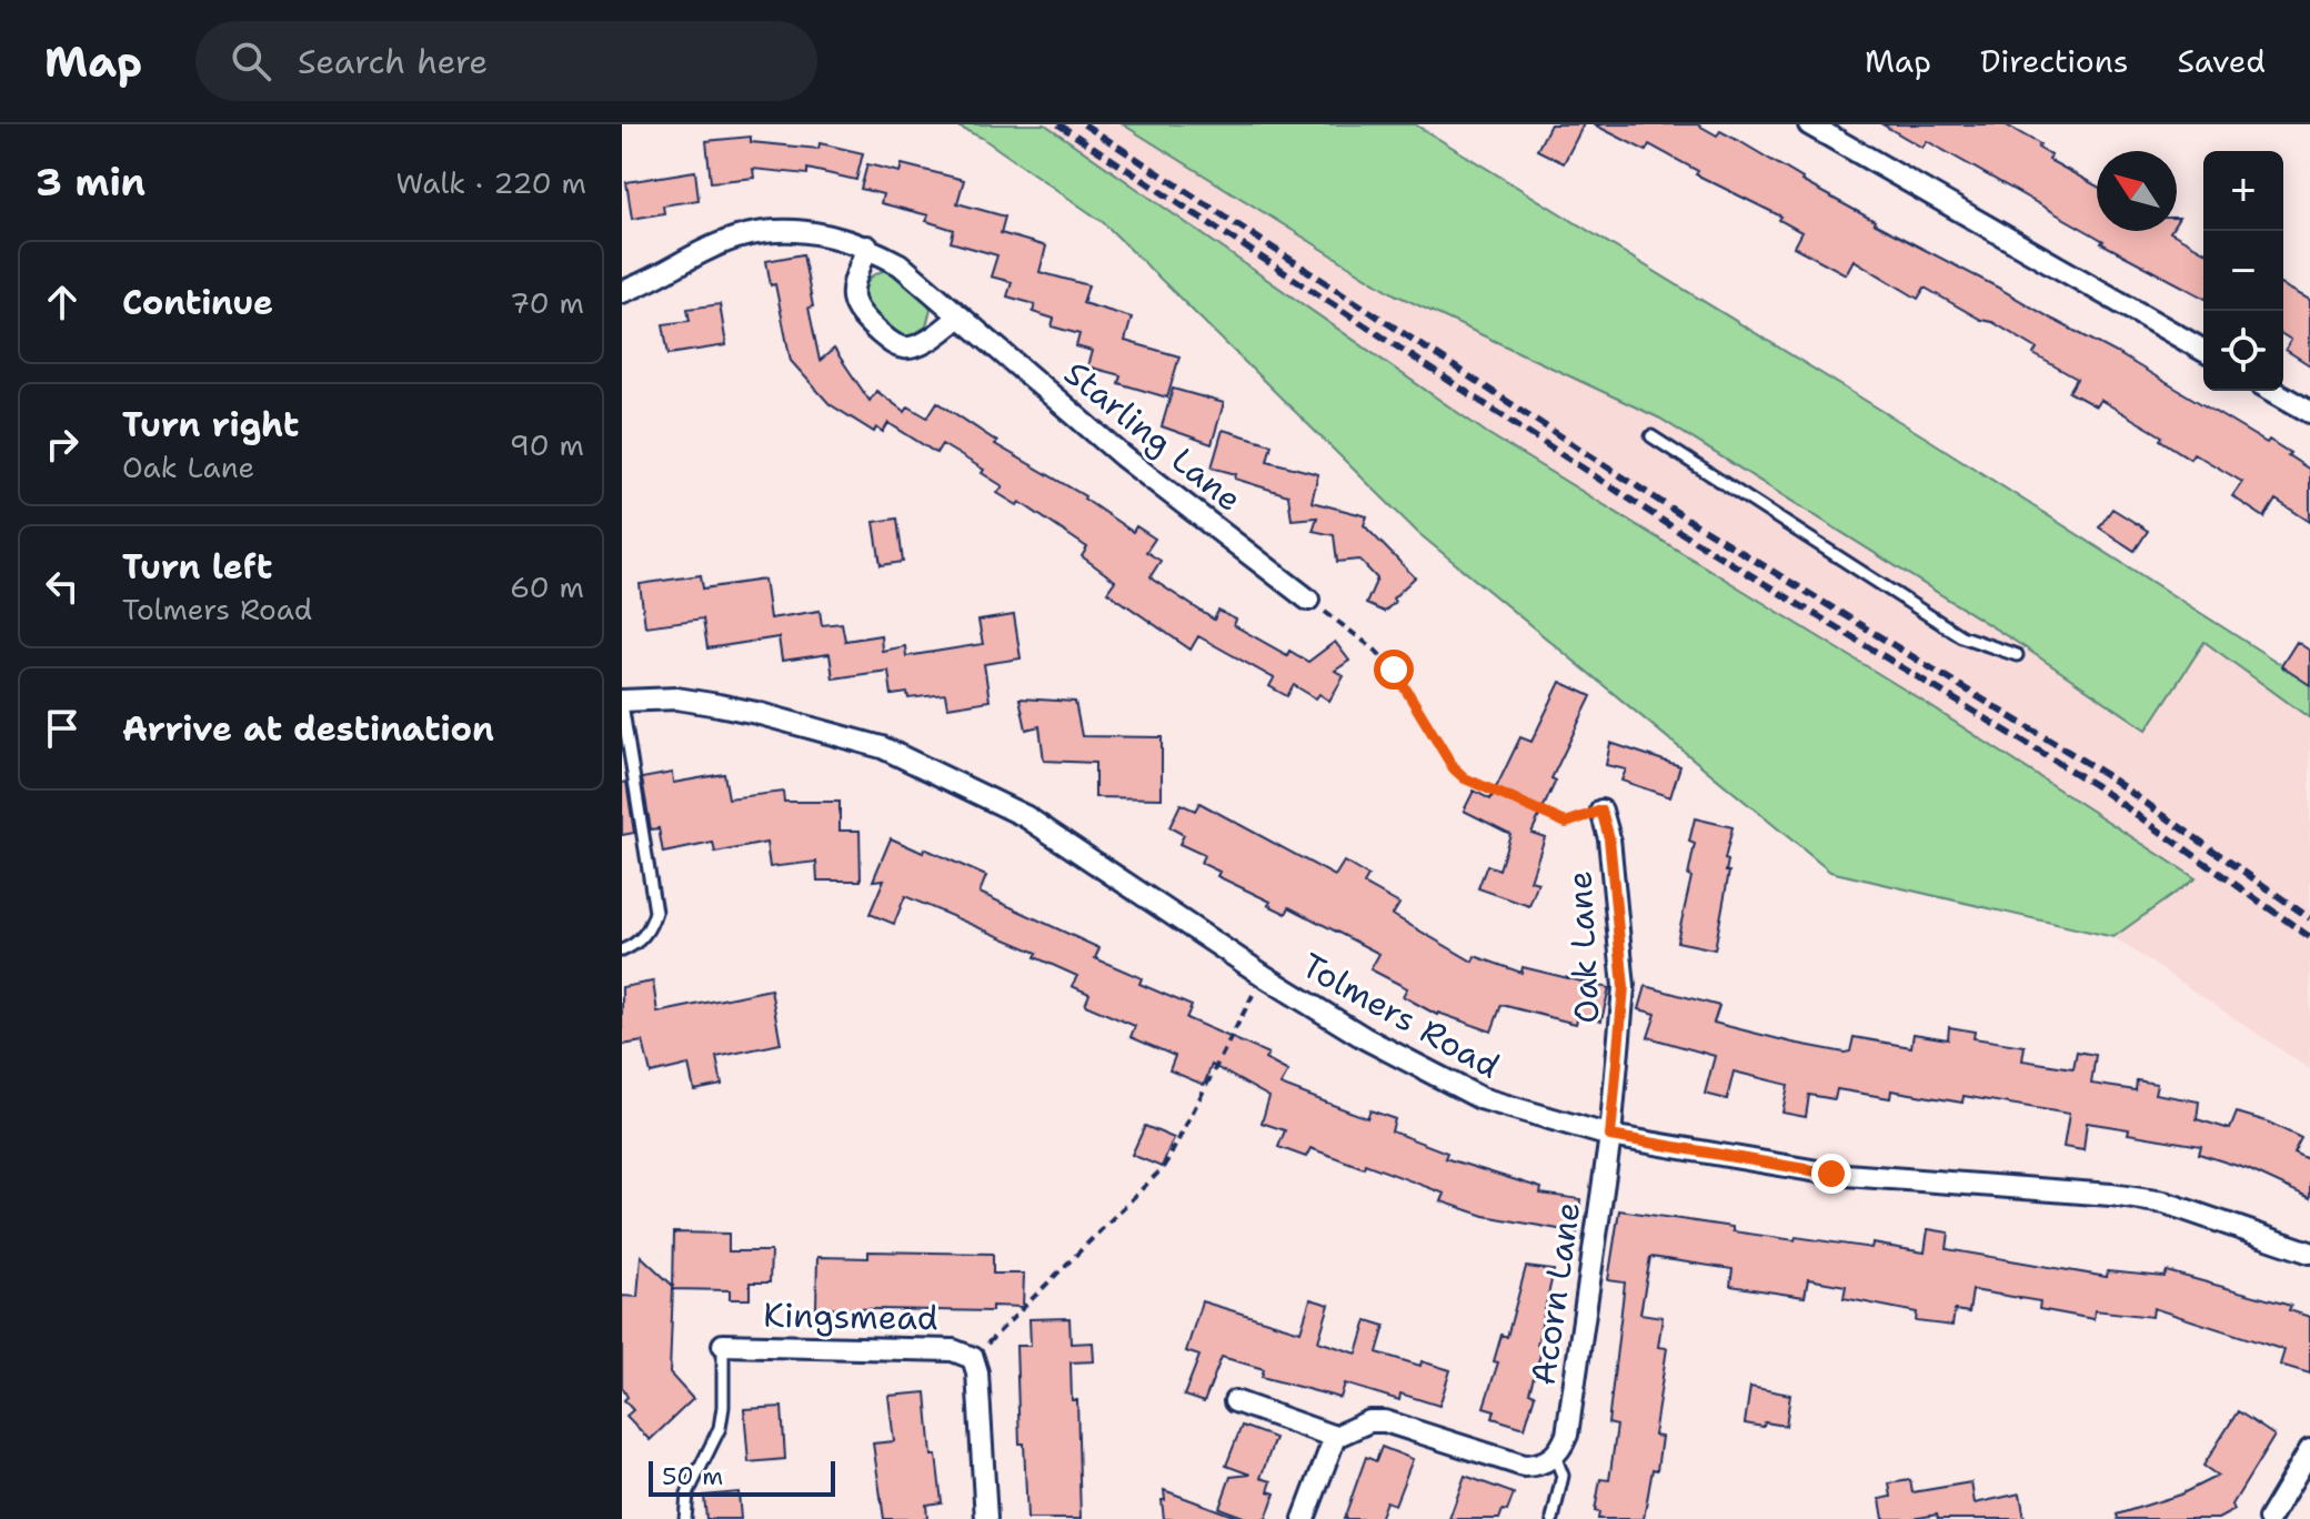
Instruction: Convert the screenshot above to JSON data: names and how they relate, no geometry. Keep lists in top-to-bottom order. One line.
{"streets":{"street":["Starling Lane","Oak Lane","Tolmers Road","Acorn Lane","Kingsmead"]},"crossings":[["Oak Lane","Tolmers Road"],["Oak Lane","Acorn Lane"],["Tolmers Road","Acorn Lane"]],"scale_bar":"50 m","north":"top left","page":{"header":"Map","search":"Search here","nav":["Map","Directions","Saved"],"heading":["3 min","Walk · 220 m"],"map_buttons":["+","−"],"list":[["Continue","70 m"],["Turn right","Oak Lane","90 m"],["Turn left","Tolmers Road","60 m"],"Arrive at destination"],"scale":"50 m"}}
